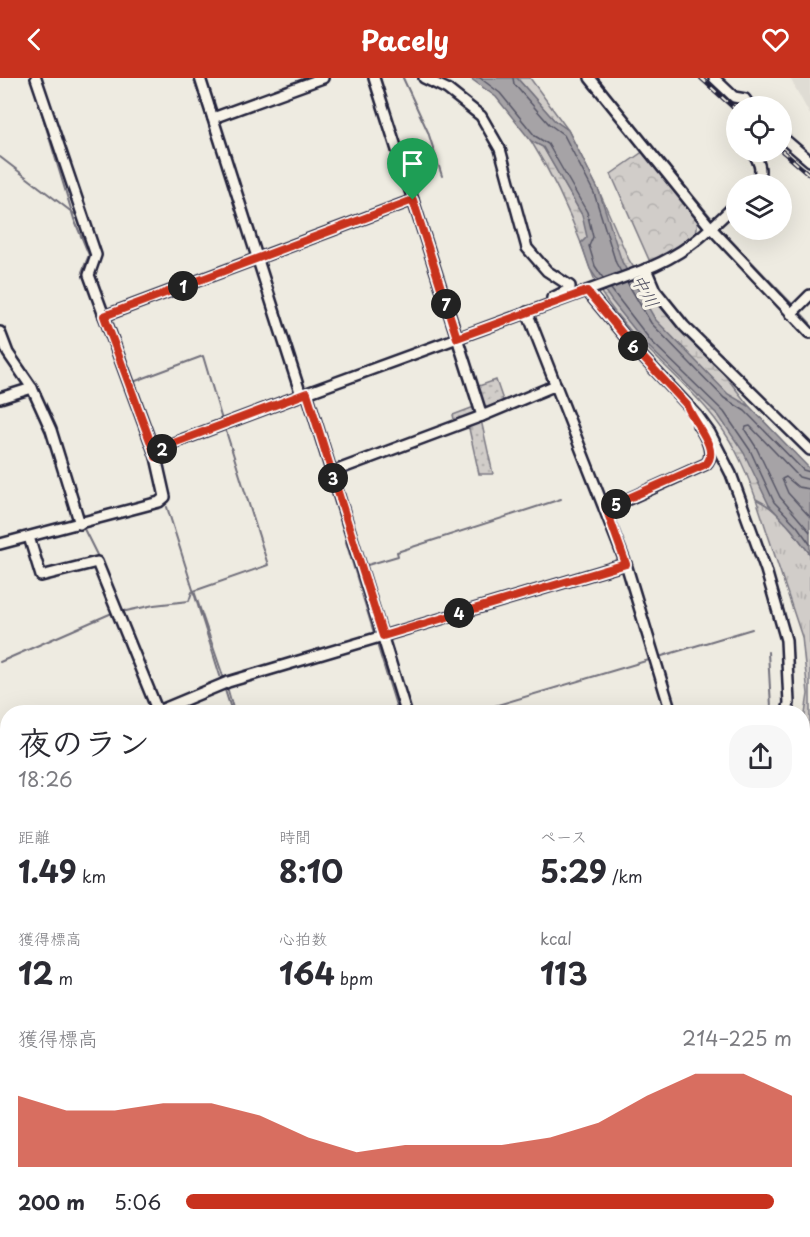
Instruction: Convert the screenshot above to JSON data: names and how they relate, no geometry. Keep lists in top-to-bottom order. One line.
{"water":["中川"],"page":{"header":"Pacely","pins":["1","7","6","2","3","5","4"],"heading":["夜のラン","18:26"],"stats":[["距離","1.49 km"],["時間","8:10"],["ペース","5:29 /km"],["獲得標高","12 m"],["心拍数","164 bpm"],["kcal","113"]],"chart":["獲得標高","214–225 m"],"list":[{"name":"200 m","note":"5:06"}]}}
